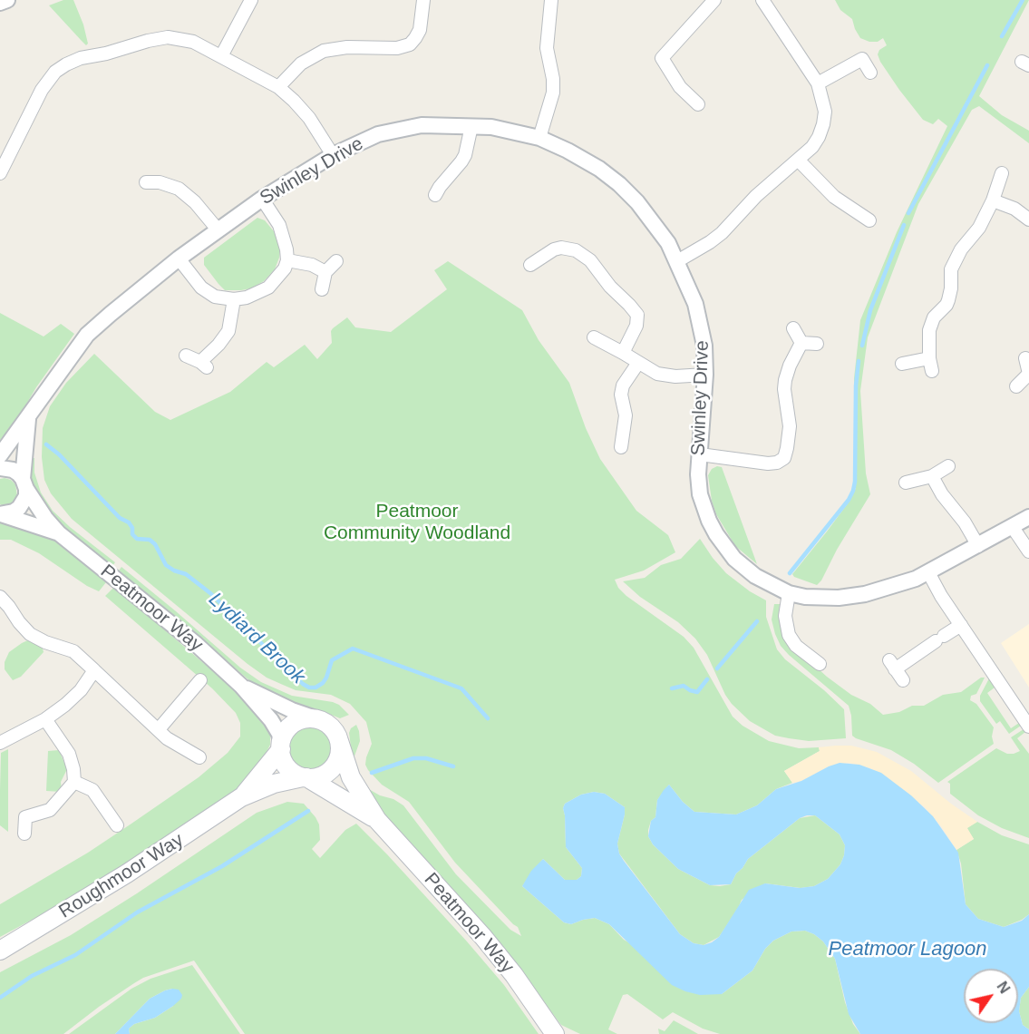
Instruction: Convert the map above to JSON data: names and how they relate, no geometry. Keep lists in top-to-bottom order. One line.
{"streets":{"main road":["Peatmoor Way","Roughmoor Way"],"street":["Swinley Drive"]},"crossings":[["Peatmoor Way","Roughmoor Way"]],"water":["Lydiard Brook","Peatmoor Lagoon"],"parks":["Peatmoor Community Woodland"],"north":"top right"}
